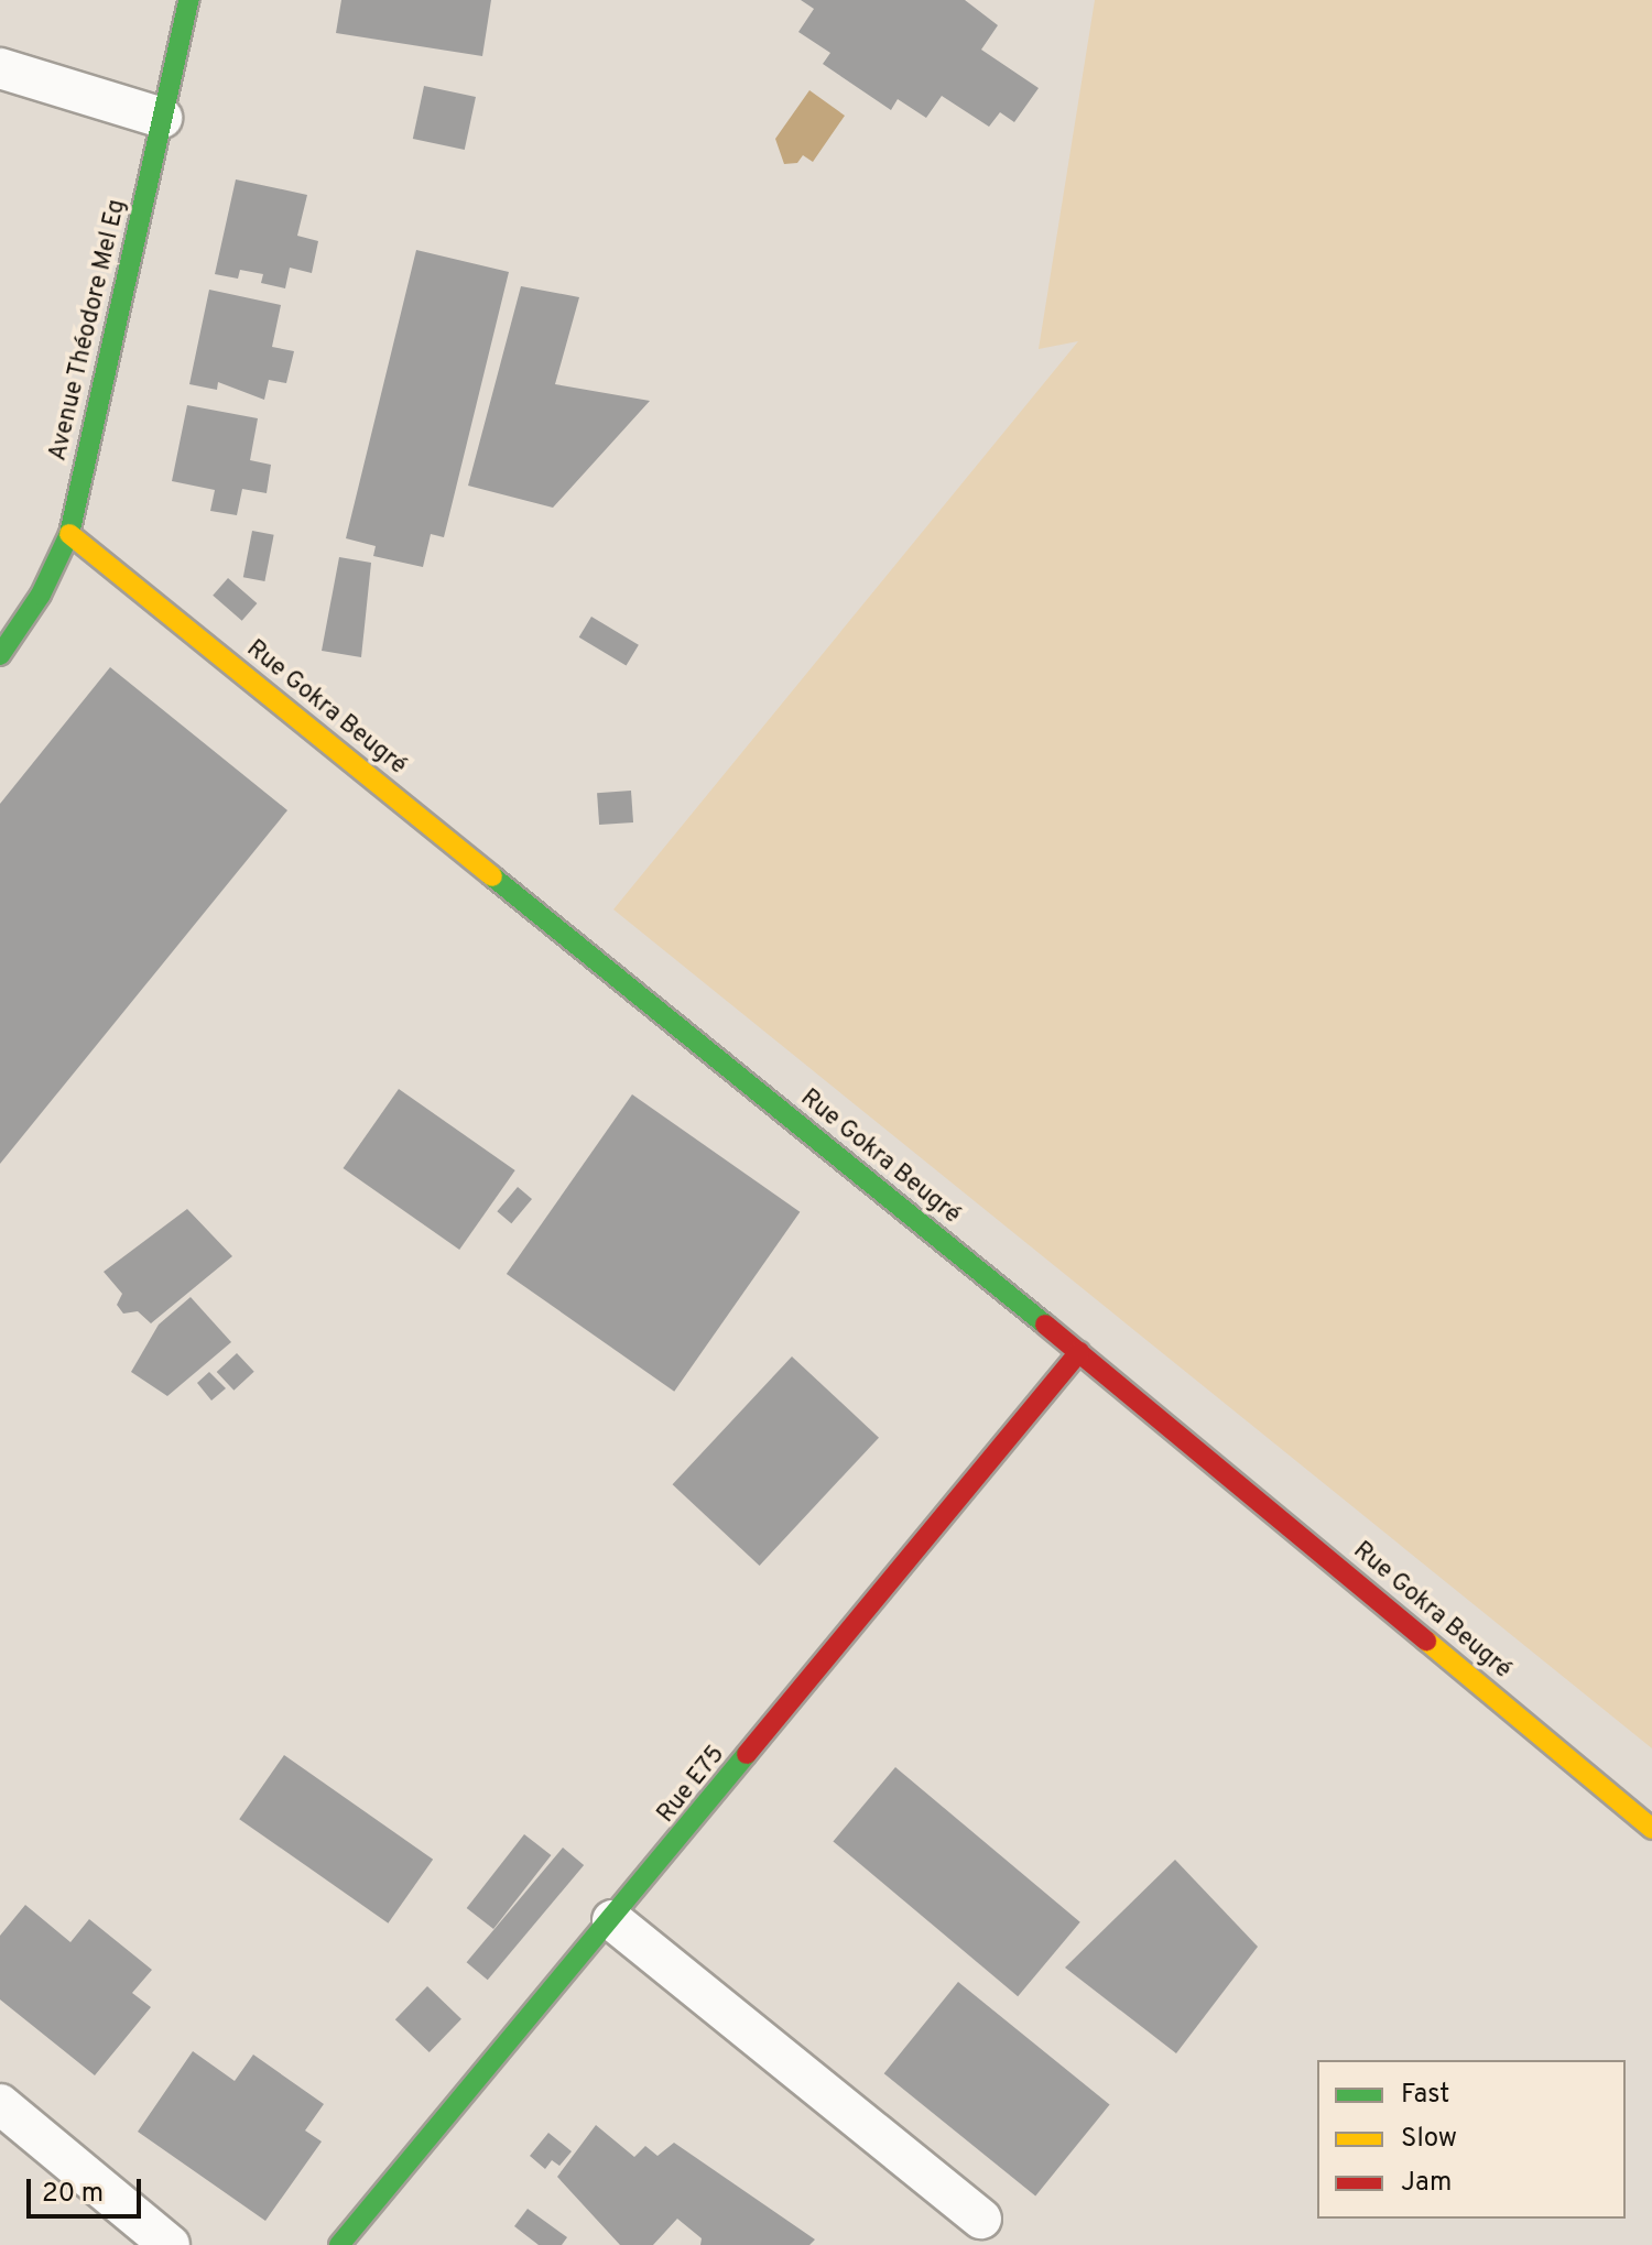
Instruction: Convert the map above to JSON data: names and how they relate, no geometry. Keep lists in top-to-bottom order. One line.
{"streets":{"street":["Avenue Théodore Mel Eg","Rue Gokra Beugré","Rue E75"]},"crossings":[["Avenue Théodore Mel Eg","Rue Gokra Beugré"],["Rue Gokra Beugré","Rue E75"]],"legend":["Fast","Slow","Jam"],"scale_bar":"20 m"}
